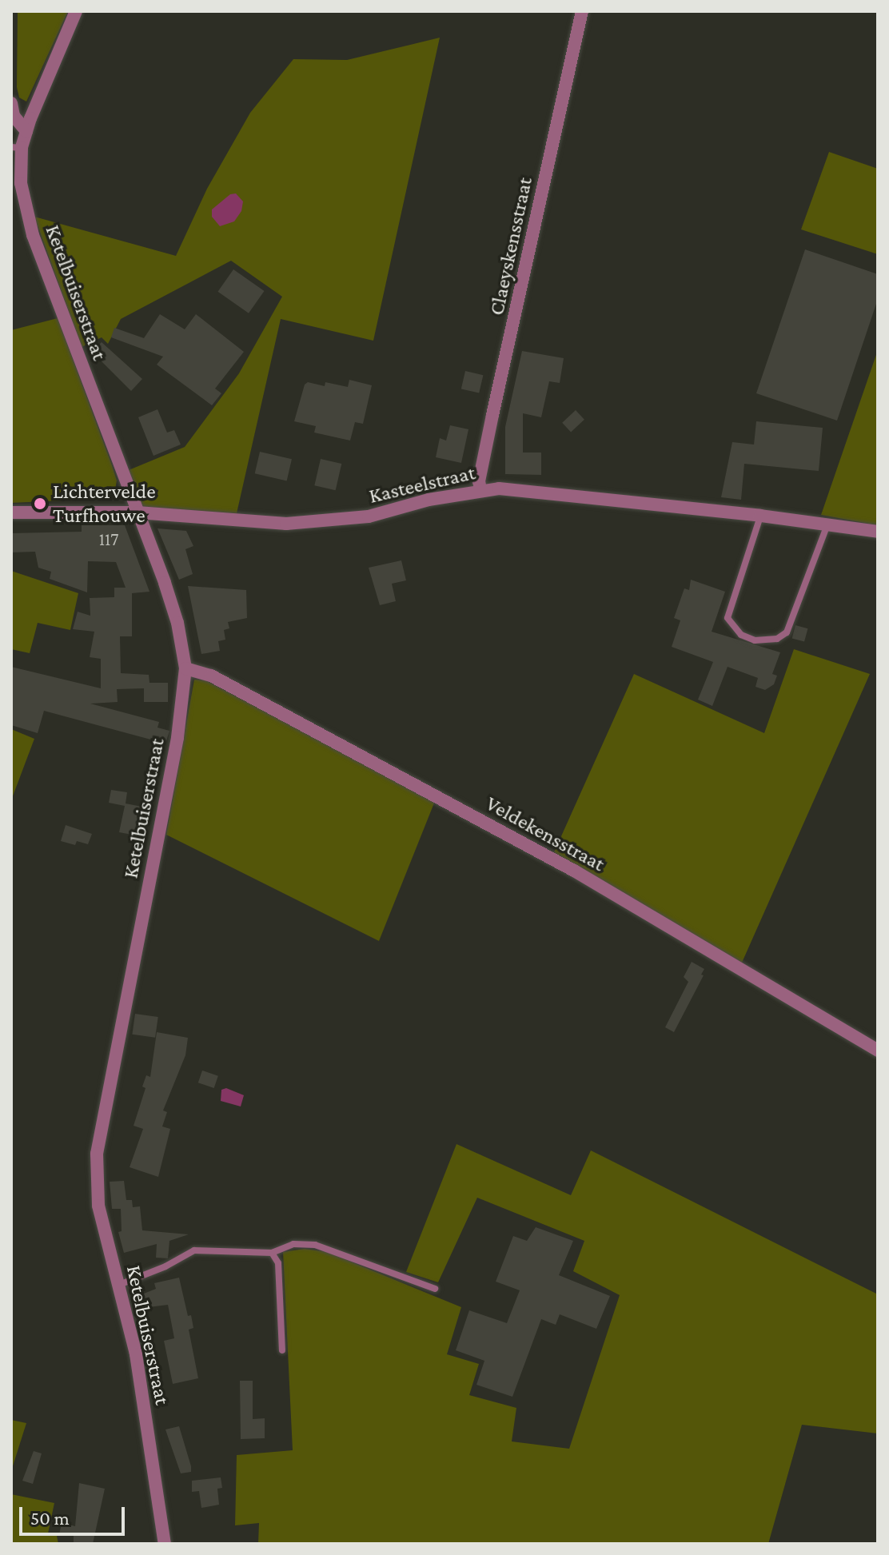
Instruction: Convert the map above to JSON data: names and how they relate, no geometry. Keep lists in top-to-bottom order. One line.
{"streets":{"street":["Claeyskensstraat","Ketelbuiserstraat","Kasteelstraat","Veldekensstraat"]},"crossings":[["Claeyskensstraat","Kasteelstraat"],["Ketelbuiserstraat","Kasteelstraat"],["Ketelbuiserstraat","Veldekensstraat"]],"places":["Lichtervelde Turfhouwe"],"house_numbers":["117"],"scale_bar":"50 m"}
